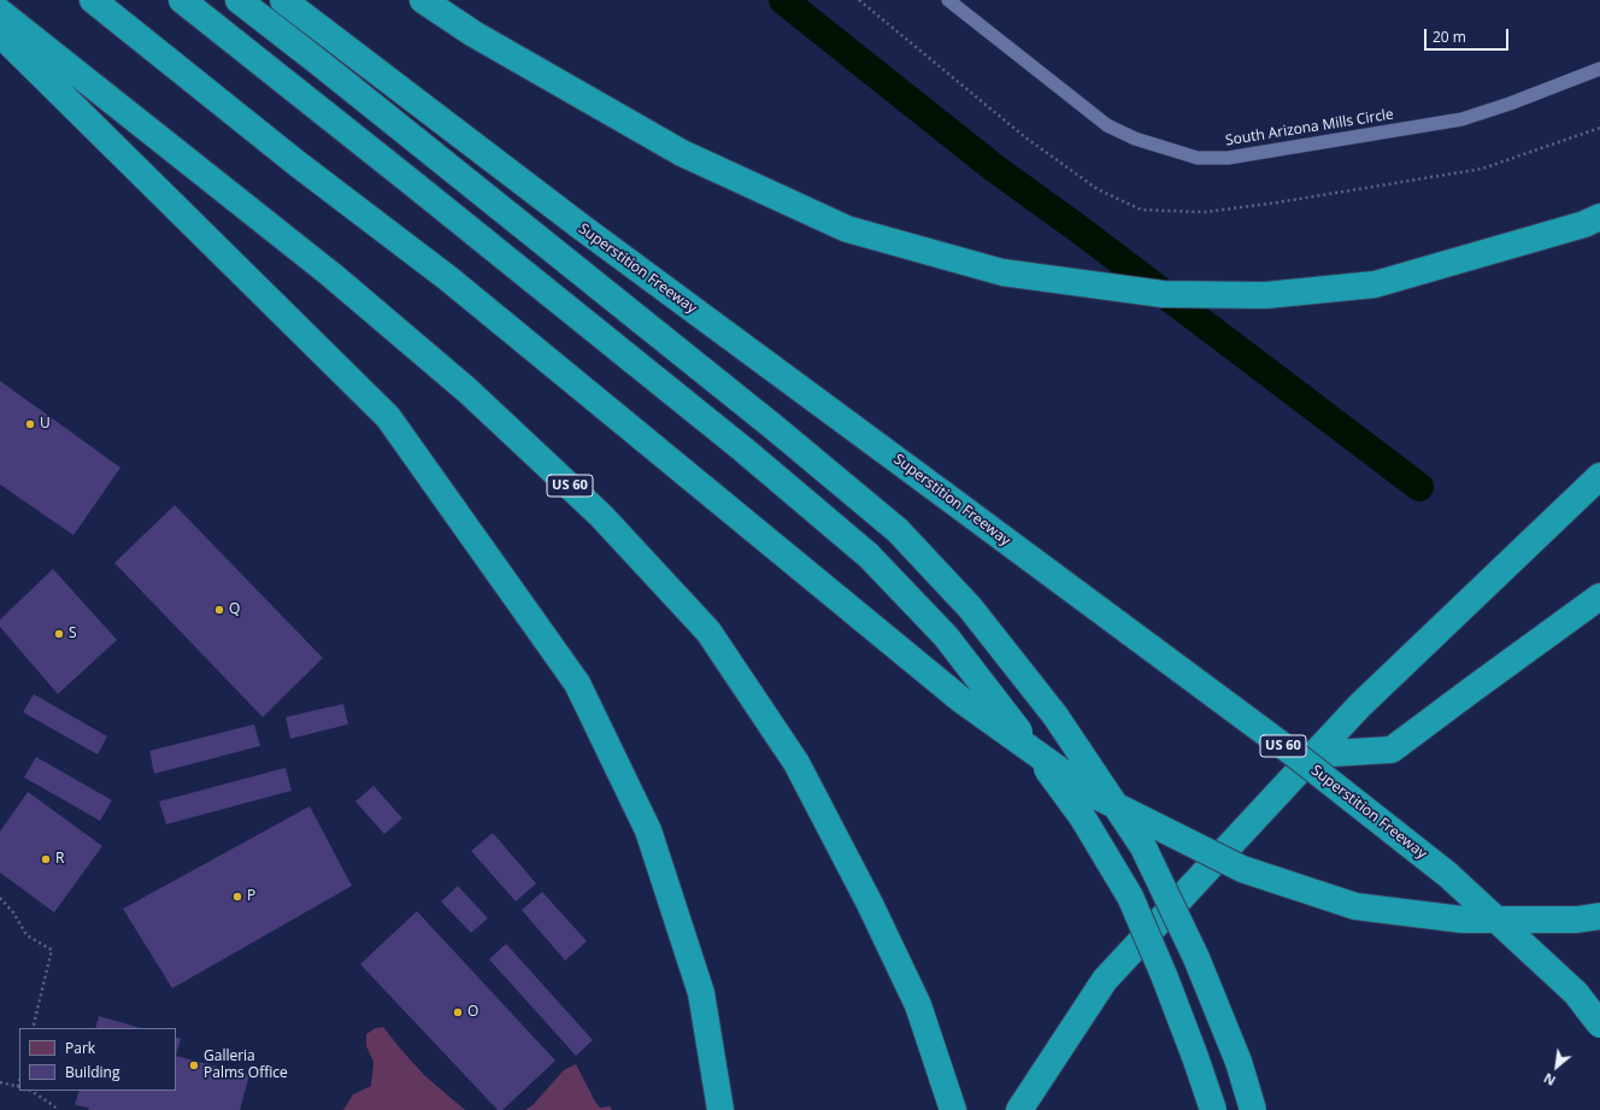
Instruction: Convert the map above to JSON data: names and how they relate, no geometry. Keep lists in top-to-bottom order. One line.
{"streets":{"highway":["Superstition Freeway","US 60"],"lane":["South Arizona Mills Circle"]},"places":["U","Q","S","R","P","O","Galleria Palms Office"],"legend":["Park","Building"],"scale_bar":"20 m","north":"bottom left"}
